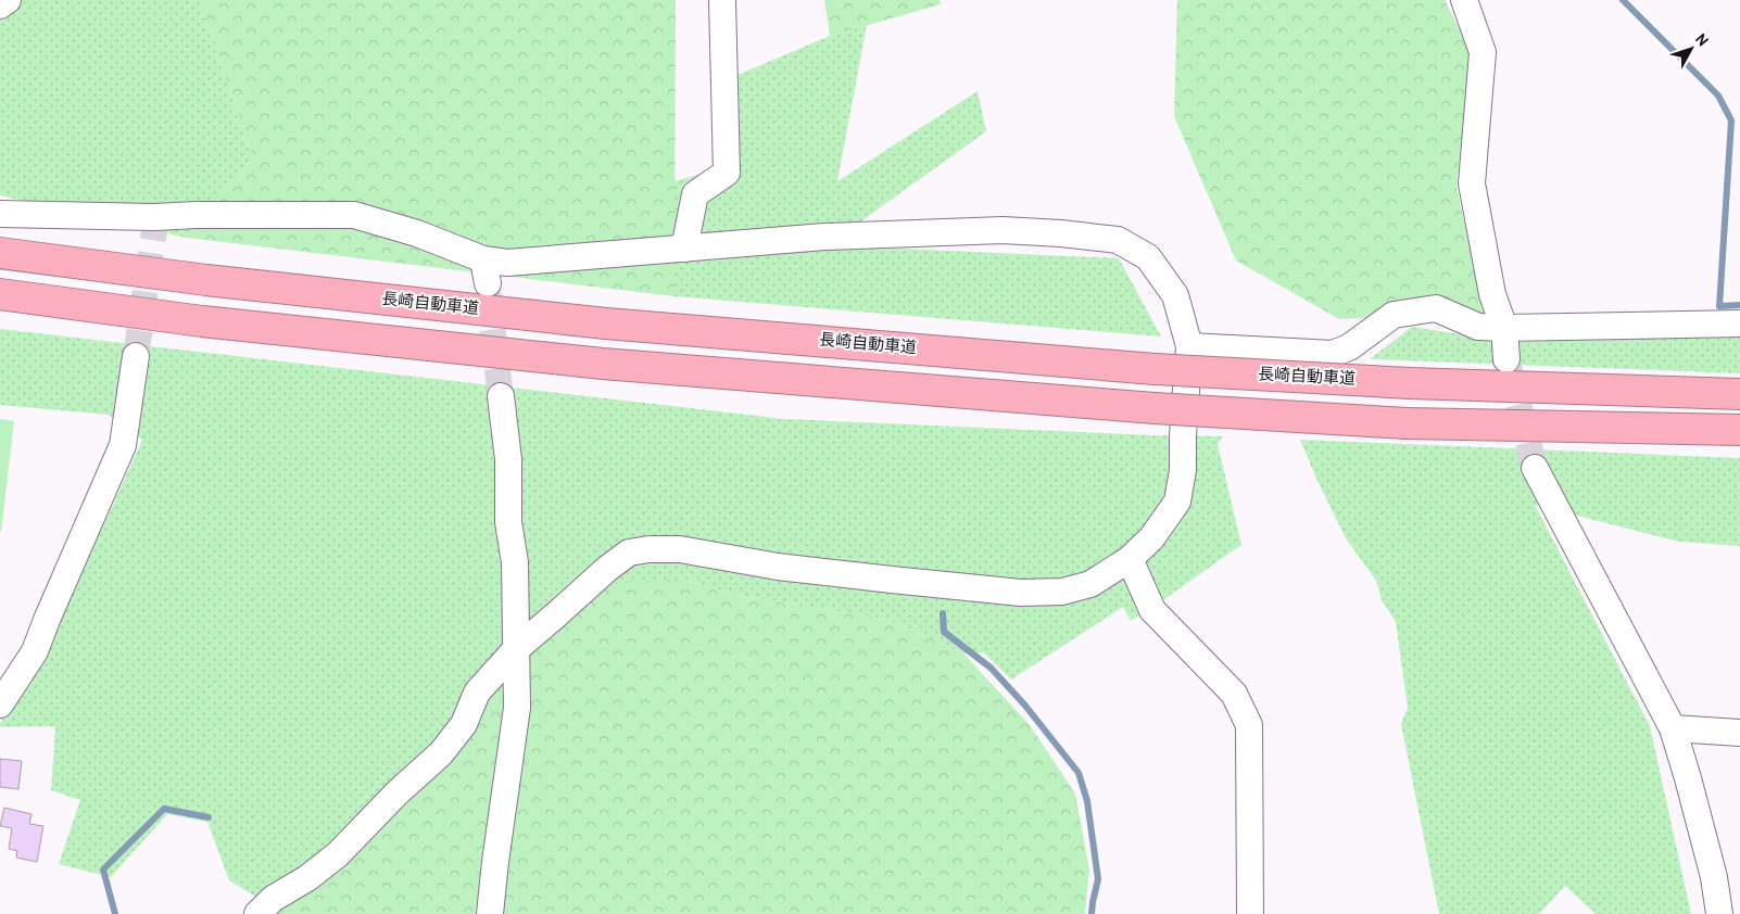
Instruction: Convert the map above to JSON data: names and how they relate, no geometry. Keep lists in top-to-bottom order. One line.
{"streets":{"highway":["長崎自動車道"]},"north":"top right"}
